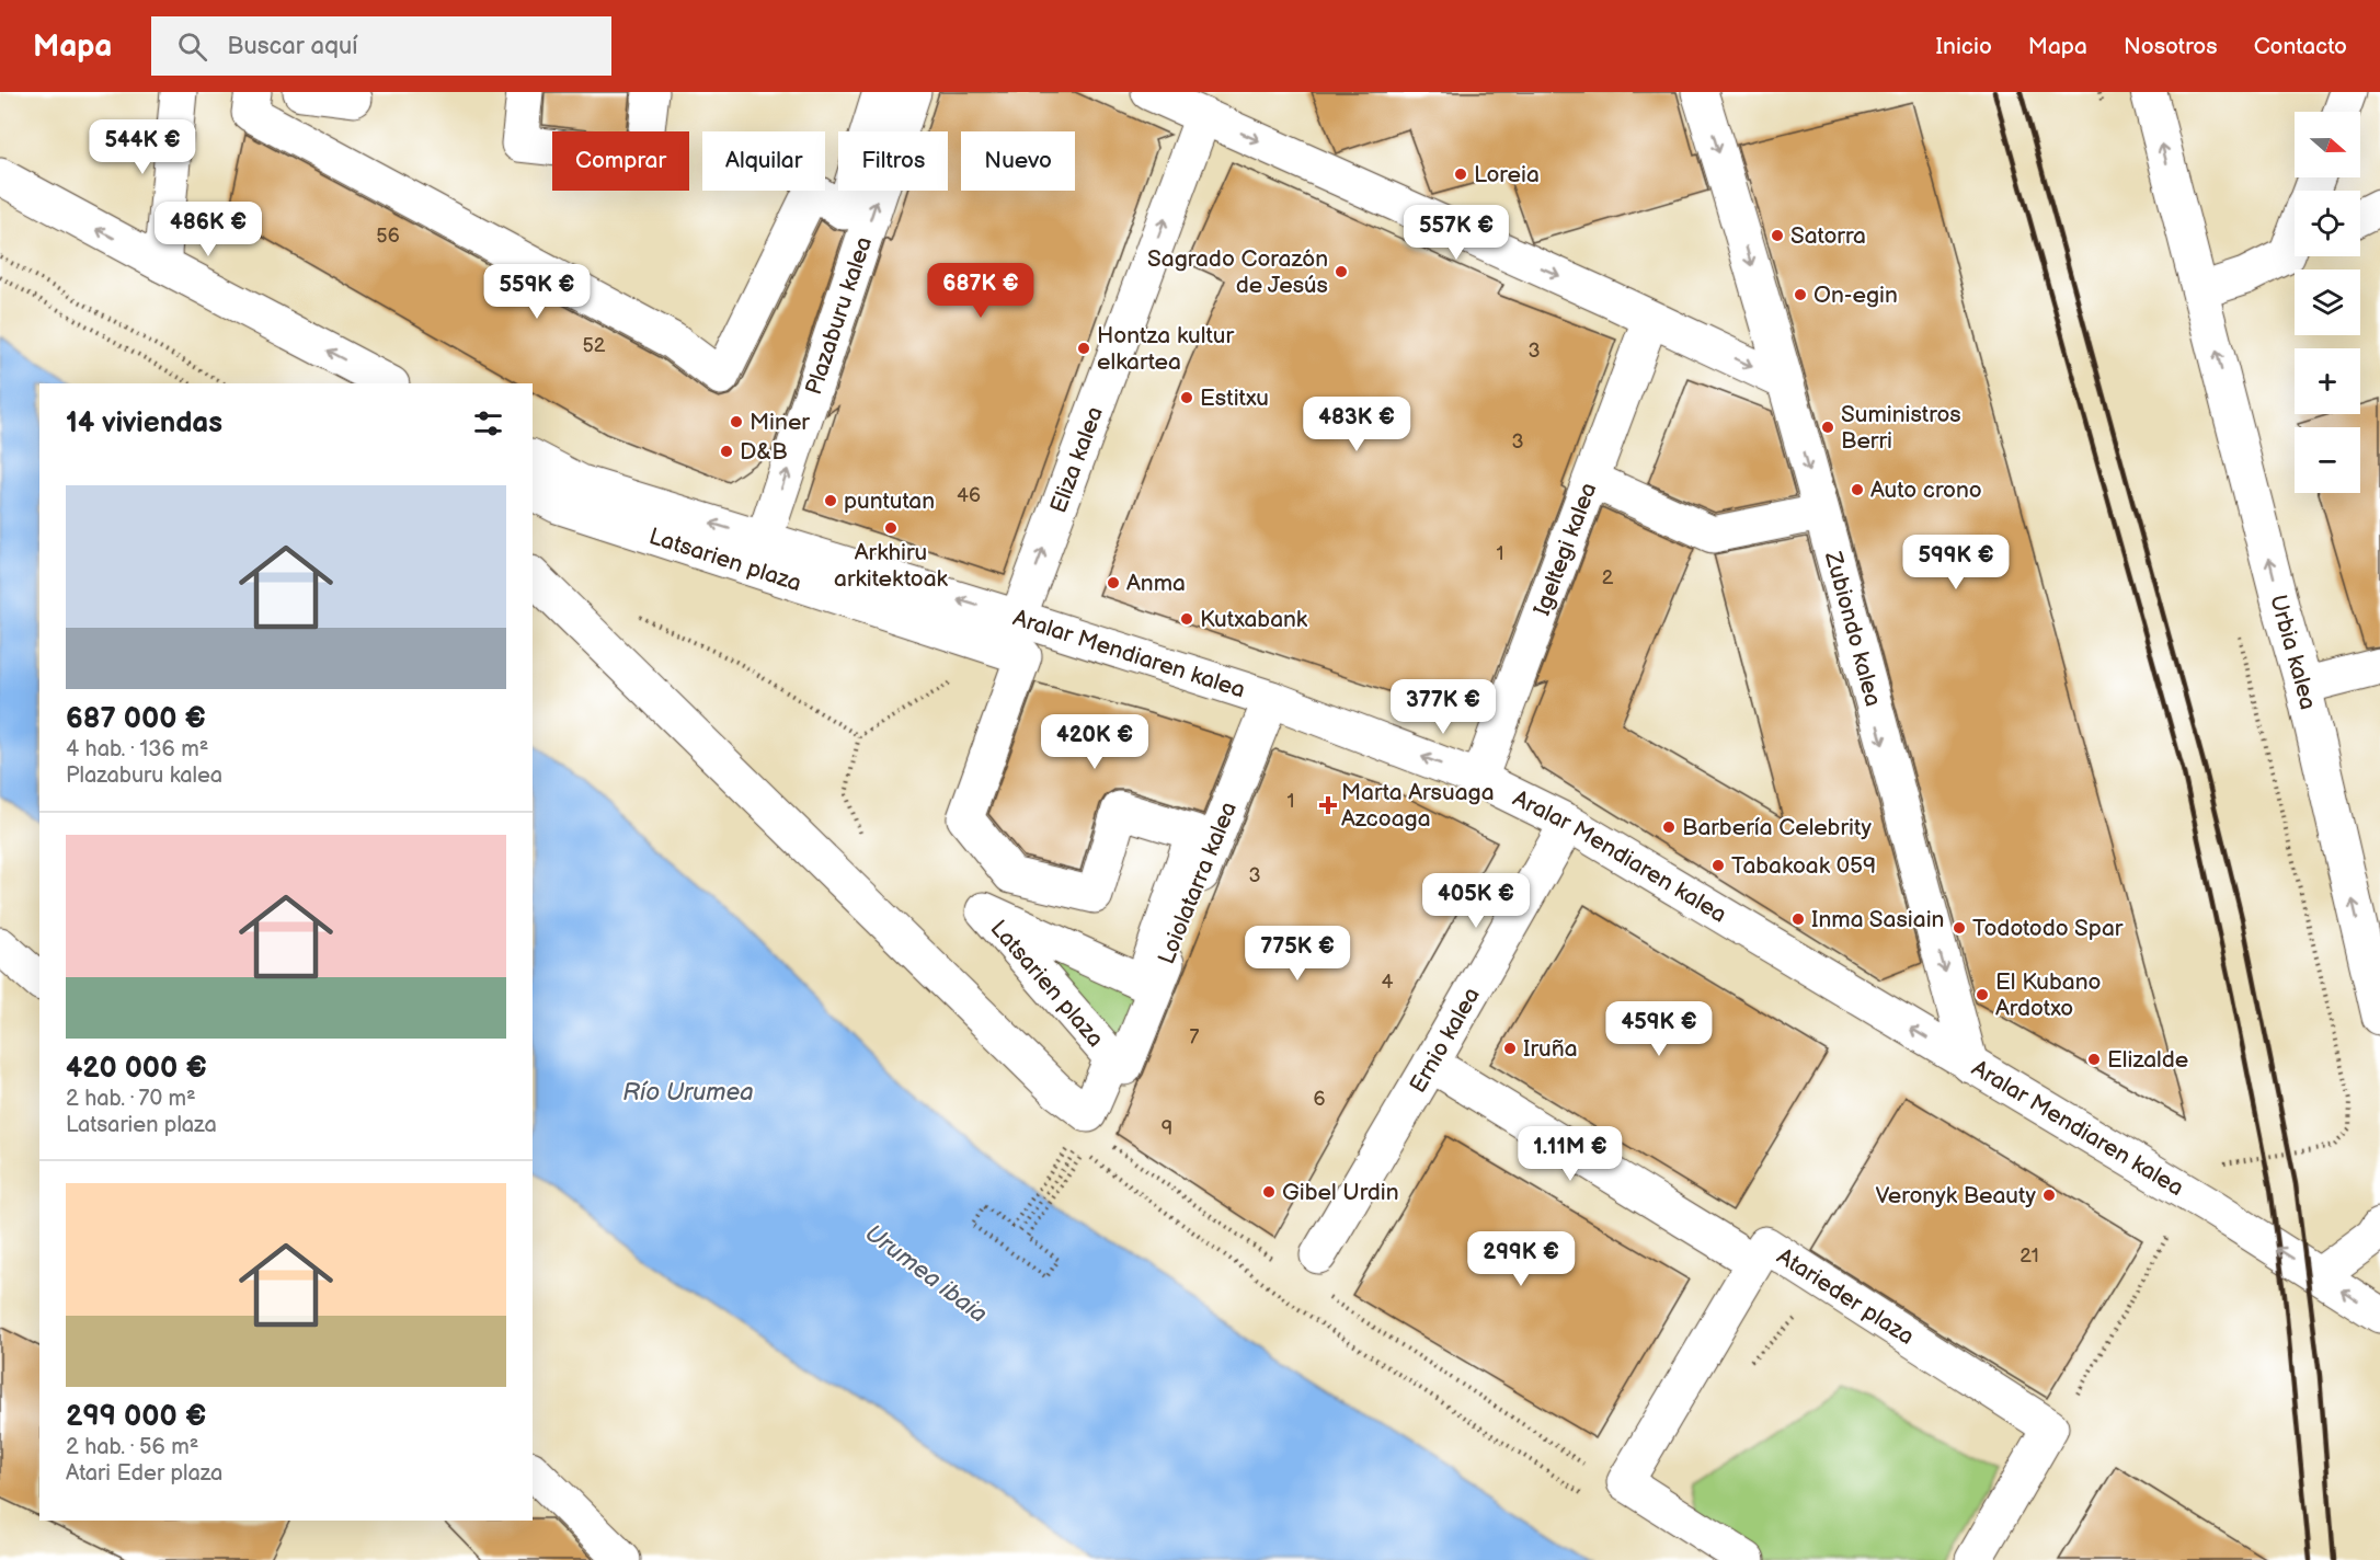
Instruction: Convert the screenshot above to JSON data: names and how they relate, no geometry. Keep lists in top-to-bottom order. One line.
{"streets":{"street":["Plazaburu kalea","Eliza kalea","Igeltegi kalea","Latsarien plaza","Zubiondo kalea","Urbia kalea","Aralar Mendiaren kalea","Loiolatarra kalea","Ernio kalea","Atarieder plaza"]},"crossings":[["Plazaburu kalea","Aralar Mendiaren kalea"],["Eliza kalea","Latsarien plaza"],["Eliza kalea","Aralar Mendiaren kalea"],["Igeltegi kalea","Aralar Mendiaren kalea"],["Latsarien plaza","Aralar Mendiaren kalea"],["Zubiondo kalea","Aralar Mendiaren kalea"],["Aralar Mendiaren kalea","Loiolatarra kalea"],["Aralar Mendiaren kalea","Ernio kalea"]],"one_way":["Plazaburu kalea","Eliza kalea","Zubiondo kalea","Urbia kalea","Aralar Mendiaren kalea"],"water":["Río Urumea","Urumea ibaia"],"places":{"other":["Loreia","Satorra","Sagrado Corazón de Jesús","On-egin","Hontza kultur elkartea","Estitxu","Miner","Suministros Berri","D&B","Auto crono","puntutan","Arkhiru arkitektoak","Anma","Kutxabank","Barbería Celebrity","Tabakoak 059","Inma Sasiain","Todotodo Spar","El Kubano Ardotxo","Iruña","Elizalde","Gibel Urdin","Veronyk Beauty"],"health":["Marta Arsuaga Azcoaga"]},"house_numbers":["56","52","3","3","46","1","2","1","3","4","7","6","9","21"],"north":"right","page":{"header":"Mapa","search":"Buscar aquí","nav":["Inicio","Mapa","Nosotros","Contacto"],"map_buttons":["+","−"],"price":["544K €","486K €","557K €","687K €","559K €","483K €","599K €","377K €","420K €","405K €","775K €","459K €","1.11M €","299K €"],"chip":["Comprar","Alquilar","Filtros","Nuevo"],"heading":"14 viviendas","list":[{"name":"687 000 €","note":"4 hab. · 136 m² · Plazaburu kalea"},{"name":"420 000 €","note":"2 hab. · 70 m² · Latsarien plaza"},{"name":"299 000 €","note":"2 hab. · 56 m² · Atari Eder plaza"}]}}
